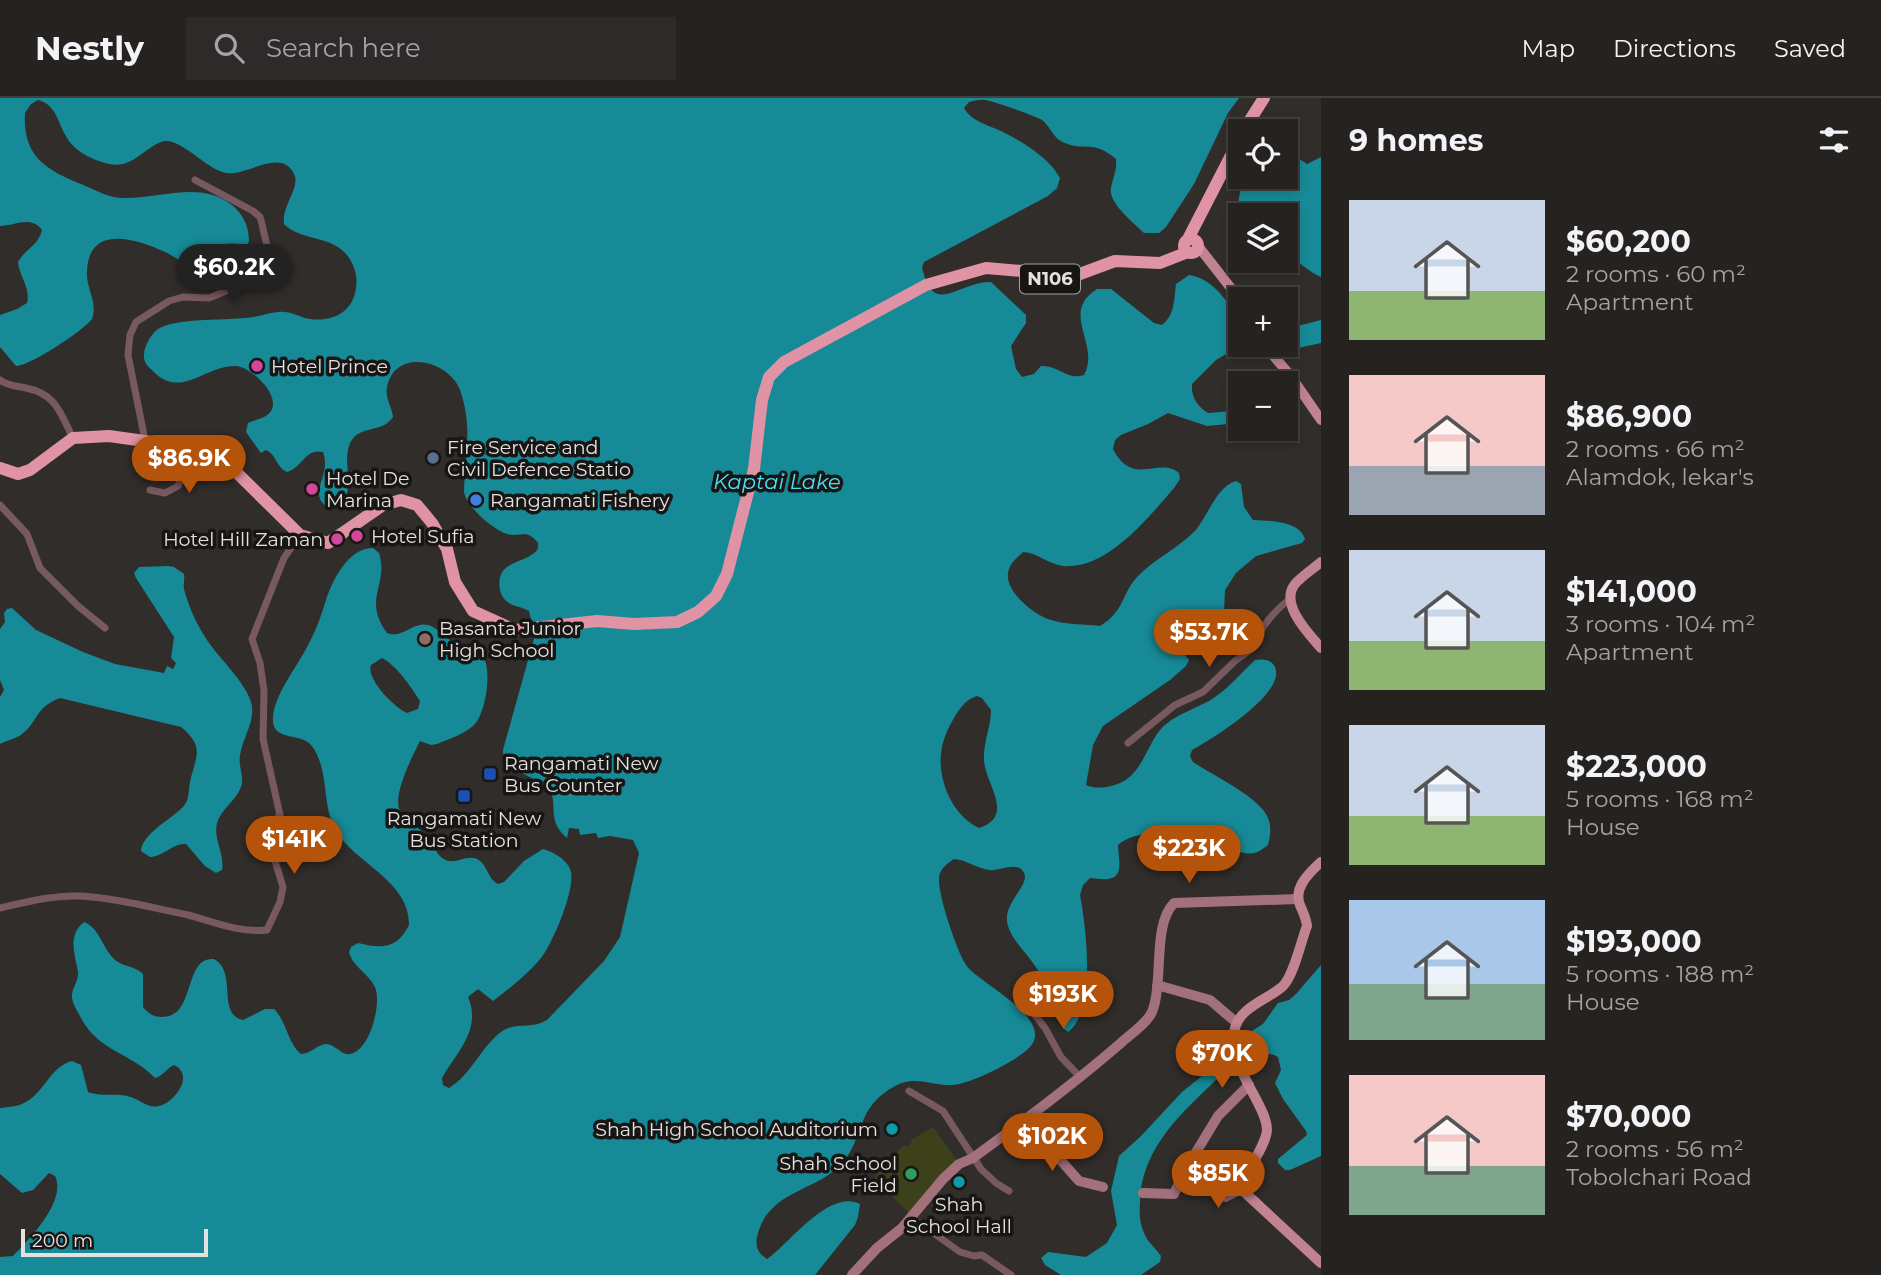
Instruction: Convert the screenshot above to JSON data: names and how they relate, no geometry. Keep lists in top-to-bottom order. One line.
{"streets":{"highway":["N106"]},"water":["Kaptai Lake"],"places":{"other":["Hotel Prince","Fire Service and Civil Defence Statio","Hotel De Marina","Rangamati Fishery","Hotel Sufia","Hotel Hill Zaman","Basanta Junior High School","Shah High School Auditorium","Shah School Field","Shah School Hall"],"transit":["Rangamati New Bus Counter","Rangamati New Bus Station"]},"scale_bar":"200 m","page":{"header":"Nestly","search":"Search here","nav":["Map","Directions","Saved"],"heading":"9 homes","map_buttons":["+","−"],"list":[{"name":"$60,200","note":"2 rooms · 60 m² · Apartment"},{"name":"$86,900","note":"2 rooms · 66 m² · Alamdok, lekar's"},{"name":"$141,000","note":"3 rooms · 104 m² · Apartment"},{"name":"$223,000","note":"5 rooms · 168 m² · House"},{"name":"$193,000","note":"5 rooms · 188 m² · House"},{"name":"$70,000","note":"2 rooms · 56 m² · Tobolchari Road"}],"price":["$60.2K","$86.9K","$53.7K","$141K","$223K","$193K","$70K","$102K","$85K"],"scale":"200 m"}}
